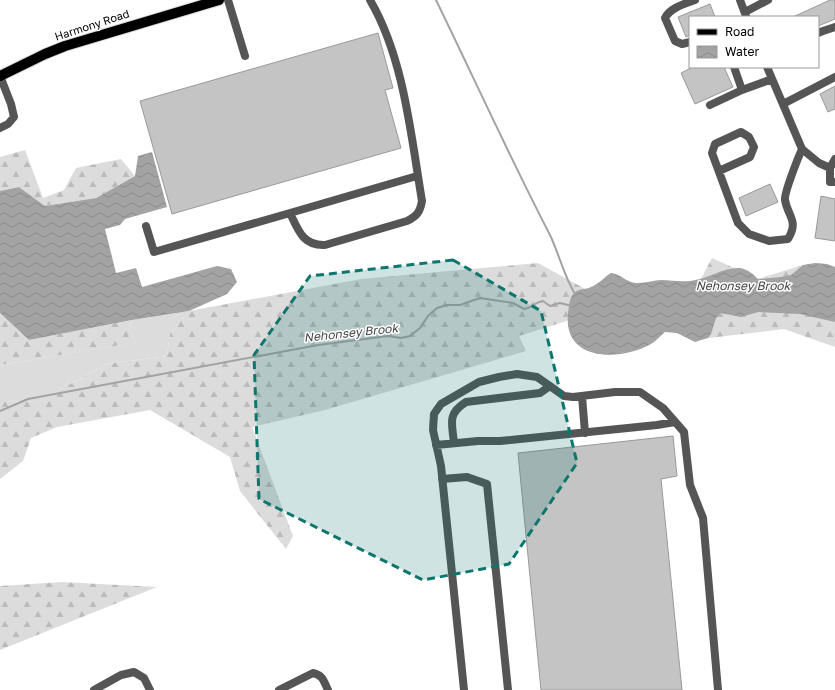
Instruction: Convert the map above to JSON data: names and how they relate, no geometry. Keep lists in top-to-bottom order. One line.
{"streets":{"main road":["Harmony Road"]},"water":["Nehonsey Brook"],"legend":["Road","Water"]}
